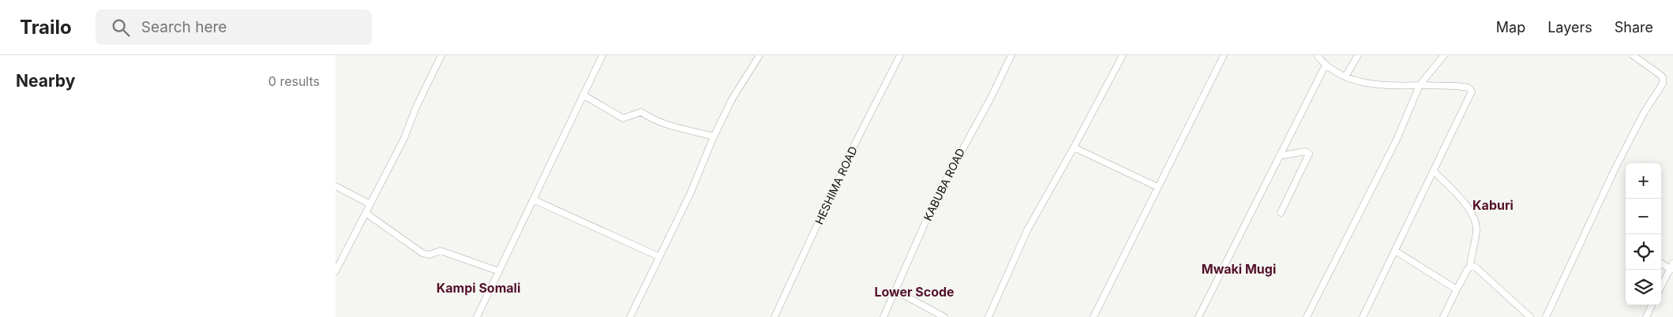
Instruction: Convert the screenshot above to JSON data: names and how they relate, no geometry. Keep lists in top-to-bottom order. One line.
{"streets":{"street":["KABUBA ROAD","HESHIMA ROAD"]},"districts":["Kaburi","Mwaki Mugi","Kampi Somali","Lower Scode"],"page":{"header":"Trailo","search":"Search here","nav":["Map","Layers","Share"],"heading":["Nearby","0 results"],"map_buttons":["+","−"]}}
